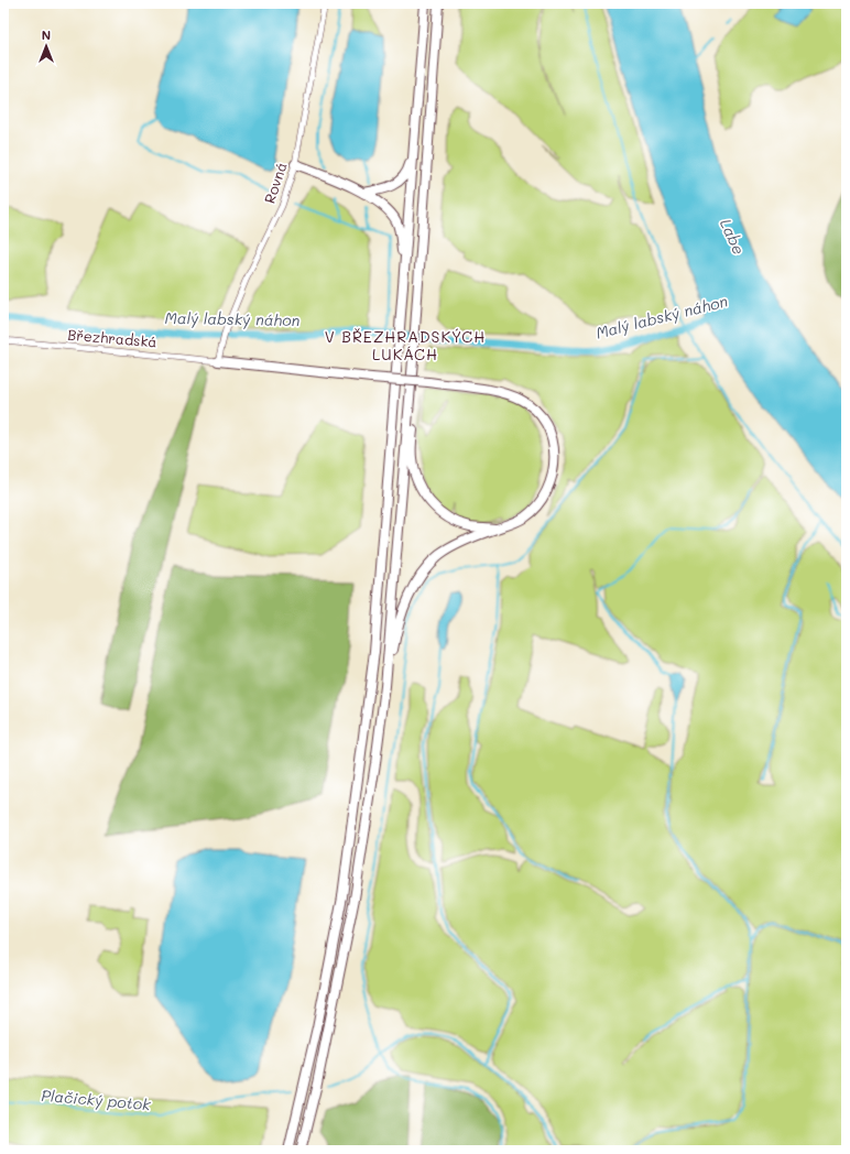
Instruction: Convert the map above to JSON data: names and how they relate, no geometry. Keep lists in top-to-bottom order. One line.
{"streets":{"street":["Rovná","Březhradská"]},"crossings":[["Rovná","Březhradská"]],"districts":["V BŘEZHRADSKÝCH LUKÁCH"],"water":["Labe","Malý labský náhon","Plačický potok"],"north":"top"}
